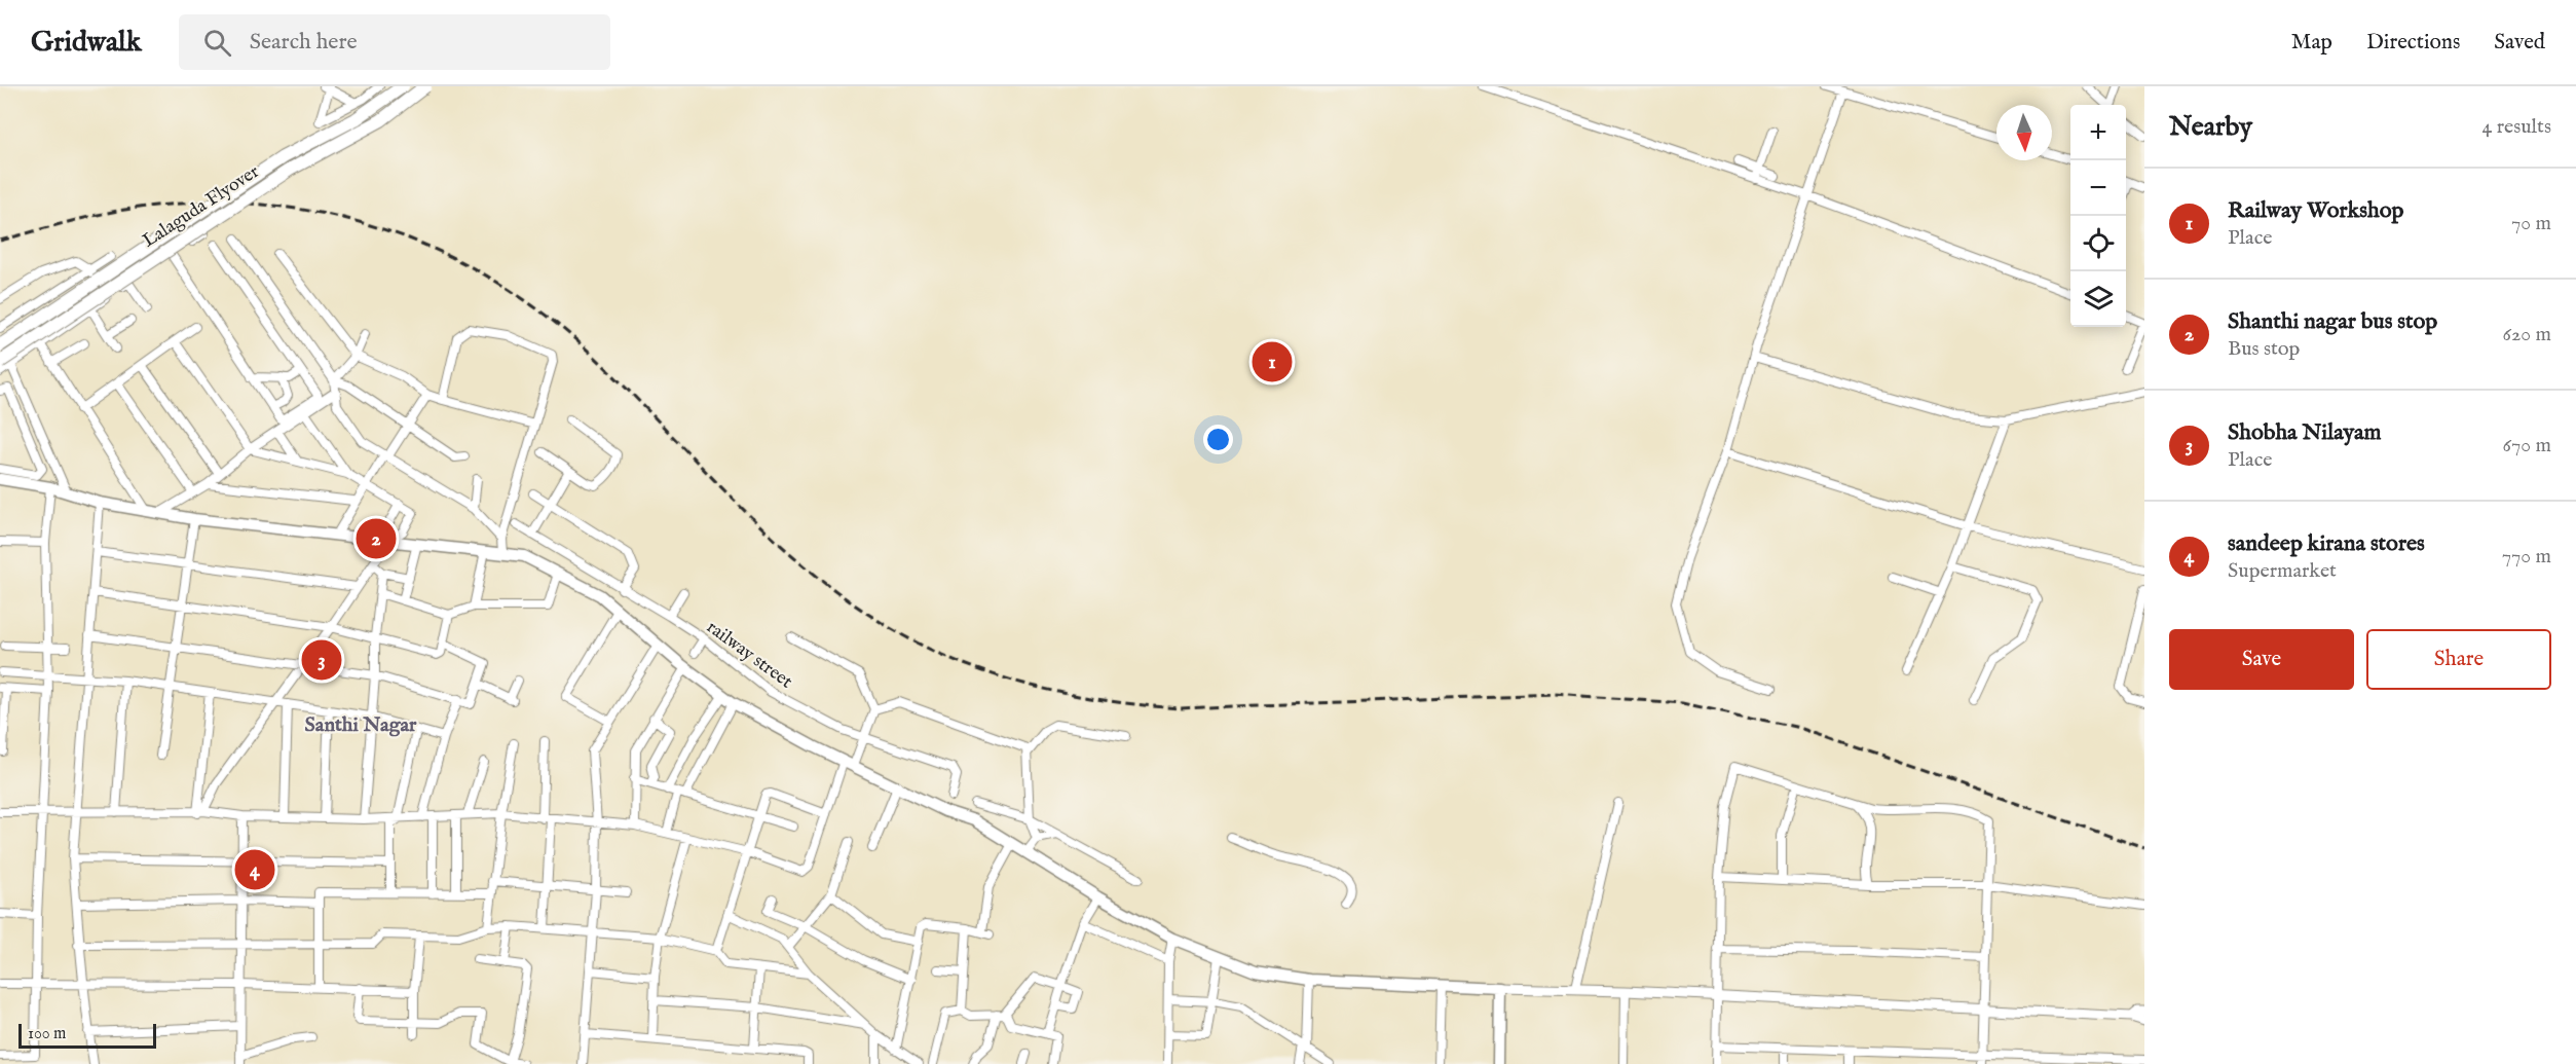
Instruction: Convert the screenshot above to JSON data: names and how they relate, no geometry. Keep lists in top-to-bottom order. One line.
{"streets":{"main road":["Lalaguda Flyover"],"street":["railway street"]},"districts":["Santhi Nagar"],"scale_bar":"100 m","north":"bottom","page":{"header":"Gridwalk","search":"Search here","nav":["Map","Directions","Saved"],"heading":["Nearby","4 results"],"map_buttons":["+","−"],"list":[{"mark":"1","name":"Railway Workshop","note":"Place","value":"70 m"},{"mark":"2","name":"Shanthi nagar bus stop","note":"Bus stop","value":"620 m"},{"mark":"3","name":"Shobha Nilayam","note":"Place","value":"670 m"},{"mark":"4","name":"sandeep kirana stores","note":"Supermarket","value":"770 m"}],"pins":["1","2","3","4"],"buttons":["Save","Share"],"scale":"100 m"}}
